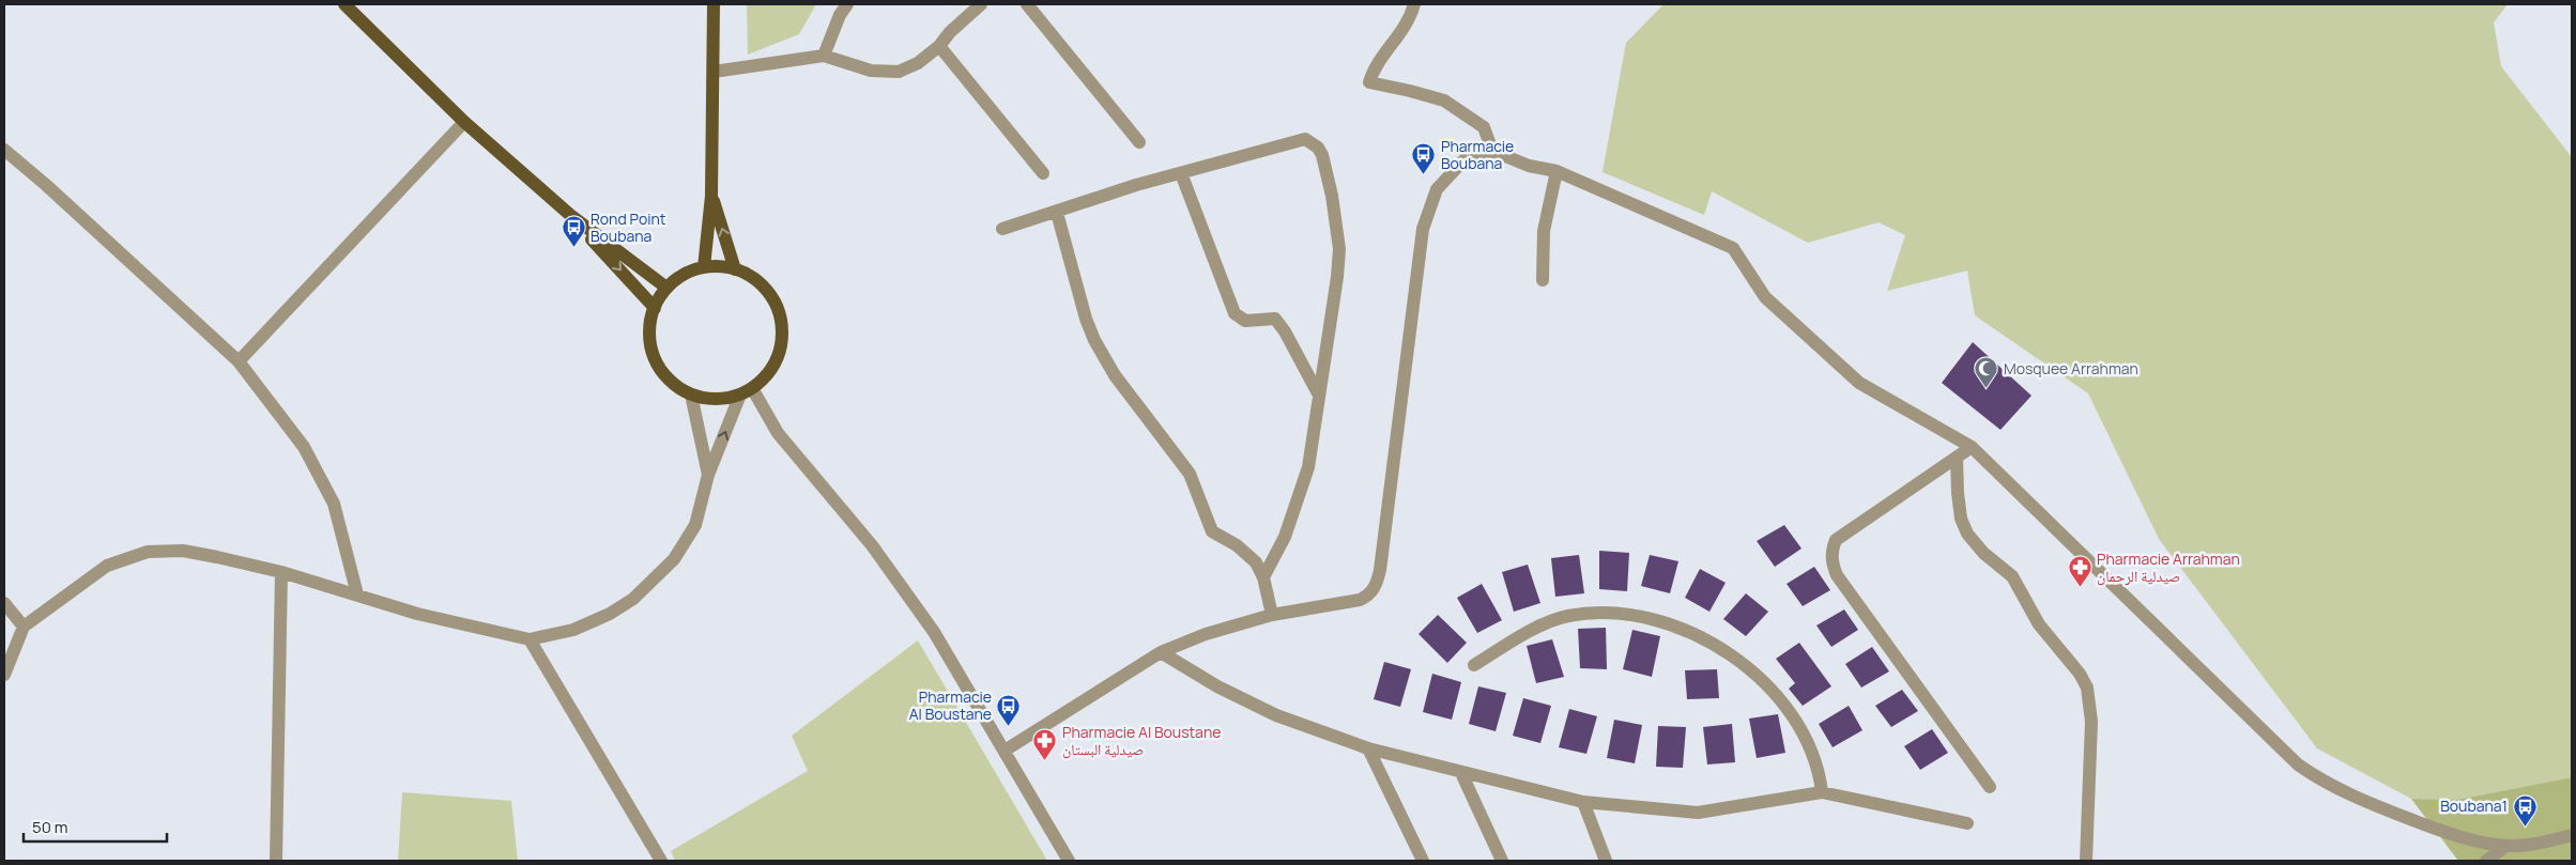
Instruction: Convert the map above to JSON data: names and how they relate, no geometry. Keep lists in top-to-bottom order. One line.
{"places":{"bus stop":["Pharmacie Boubana","Rond Point Boubana","Pharmacie Al Boustane","Boubana1"],"mosque":["Mosquee Arrahman"],"pharmacy":["Pharmacie Arrahman صيدلية الرحمان","Pharmacie Al Boustane صيدلية البستان"]},"scale_bar":"50 m"}
